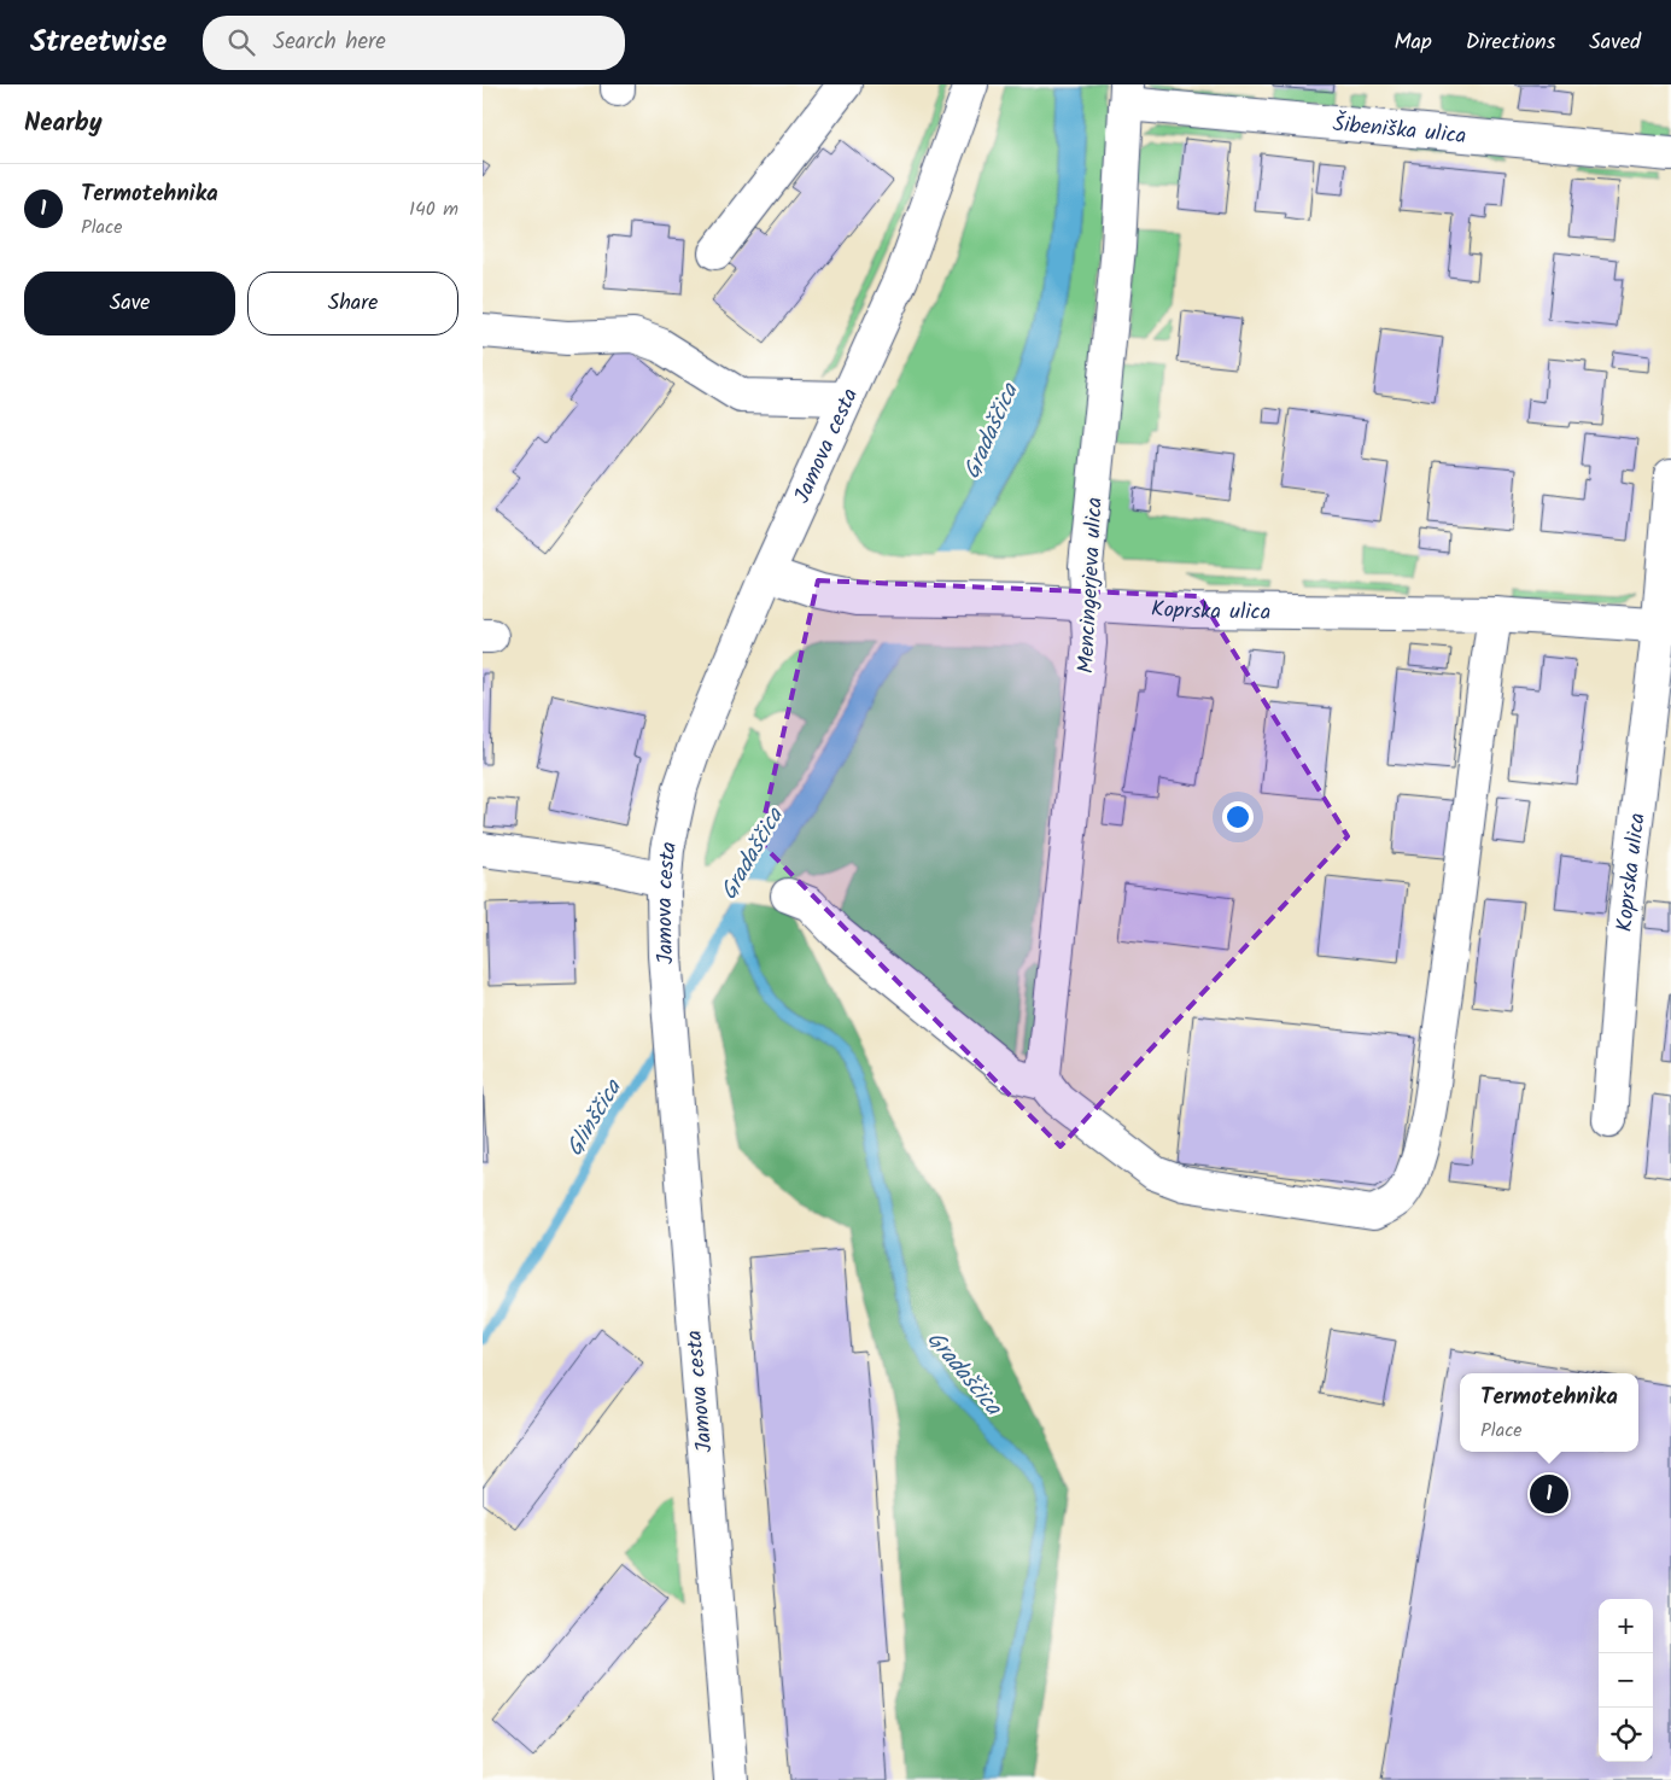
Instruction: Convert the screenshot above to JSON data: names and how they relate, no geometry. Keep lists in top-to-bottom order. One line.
{"streets":{"street":["Šibeniška ulica","Jamova cesta","Mencingerjeva ulica","Koprska ulica"]},"crossings":[["Šibeniška ulica","Mencingerjeva ulica"],["Jamova cesta","Koprska ulica"],["Mencingerjeva ulica","Koprska ulica"]],"water":["Gradaščica","Glinščica"],"page":{"header":"Streetwise","search":"Search here","nav":["Map","Directions","Saved"],"heading":"Nearby","list":[{"mark":"1","name":"Termotehnika","note":"Place","value":"140 m"}],"buttons":["Save","Share"],"popup":["Termotehnika","Place"],"pins":"1","map_buttons":["+","−"]}}
